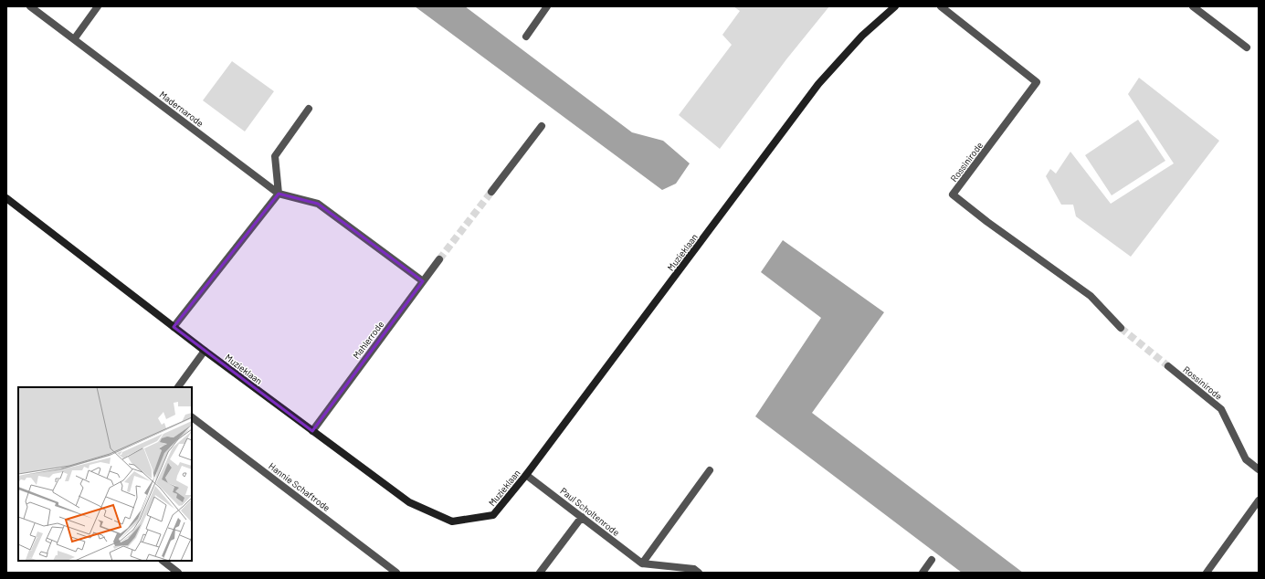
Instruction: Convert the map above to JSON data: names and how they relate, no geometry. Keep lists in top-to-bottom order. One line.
{"streets":{"street":["Madernarode","Rossinirode","Muzieklaan","Mahlerrode","Hannie Schaftrode","Paul Scholtenrode"]},"crossings":[["Madernarode","Mahlerrode"],["Muzieklaan","Mahlerrode"],["Muzieklaan","Paul Scholtenrode"]]}
